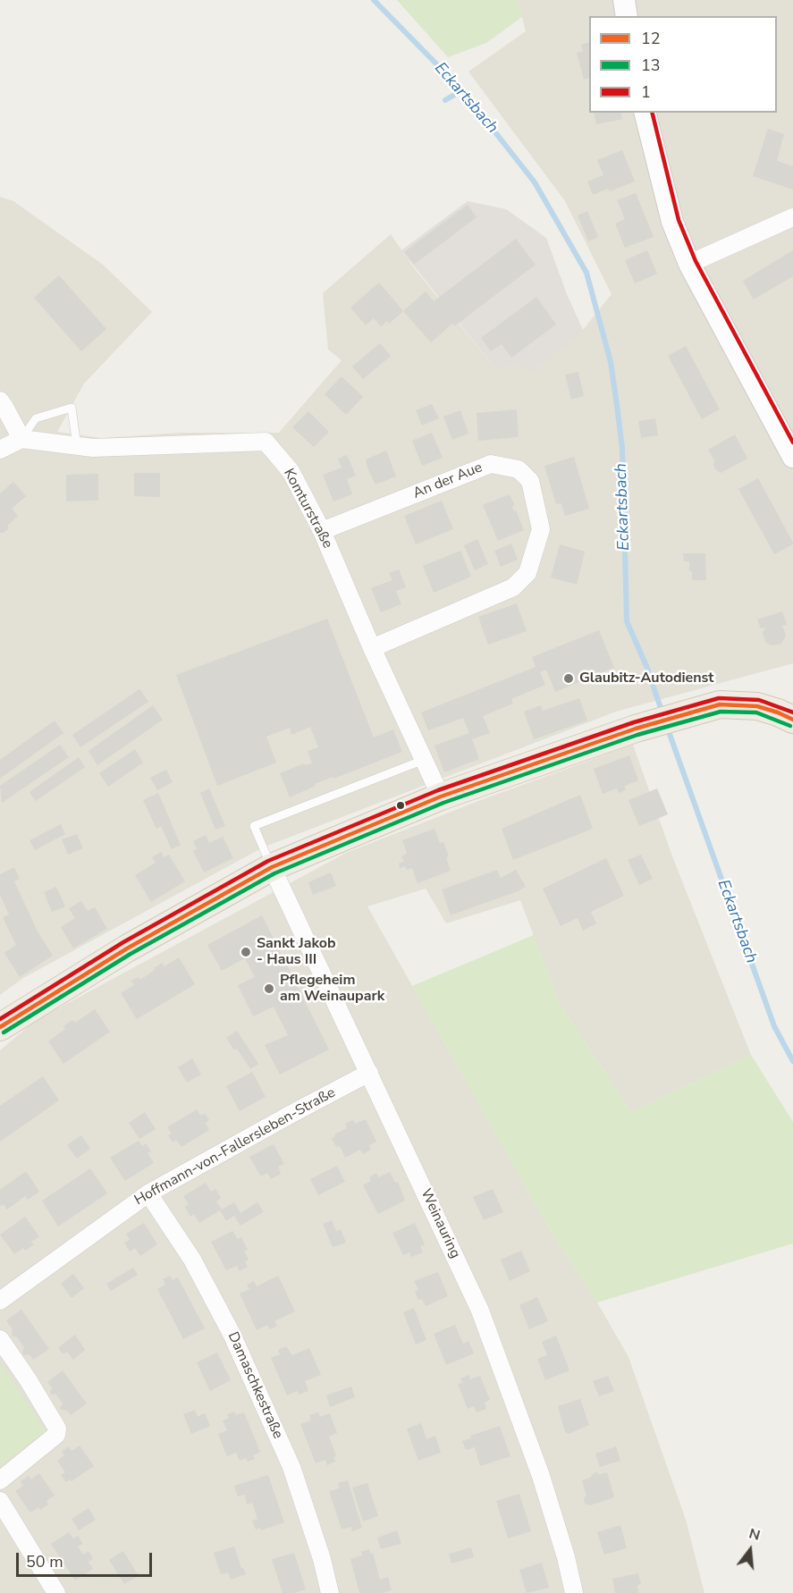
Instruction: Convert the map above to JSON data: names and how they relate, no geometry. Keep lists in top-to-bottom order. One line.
{"streets":{"street":["An der Aue","Komturstraße","Hoffmann-von-Fallersleben-Straße","Weinauring","Damaschkestraße"]},"crossings":[["An der Aue","Komturstraße"],["Hoffmann-von-Fallersleben-Straße","Weinauring"],["Hoffmann-von-Fallersleben-Straße","Damaschkestraße"]],"water":["Eckartsbach"],"places":["Glaubitz-Autodienst","Sankt Jakob - Haus III","Pflegeheim am Weinaupark"],"lines":["transit line 1","transit line 12","transit line 13"],"legend":["12","13","1"],"scale_bar":"50 m","north":"top"}
